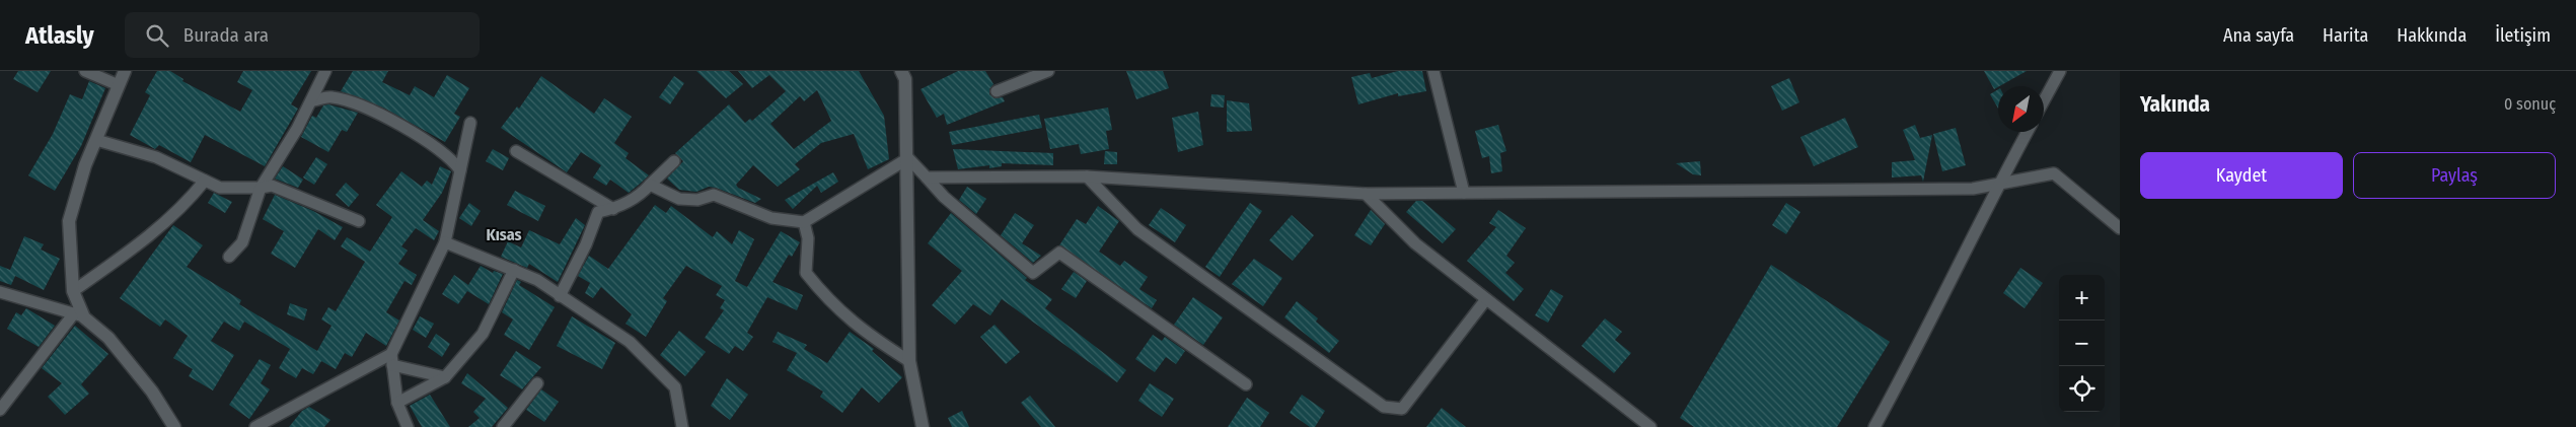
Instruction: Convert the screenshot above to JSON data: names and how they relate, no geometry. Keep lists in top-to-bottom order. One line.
{"districts":["Kısas"],"north":"bottom left","page":{"header":"Atlasly","search":"Burada ara","nav":["Ana sayfa","Harita","Hakkında","İletişim"],"heading":["Yakında","0 sonuç"],"buttons":["Kaydet","Paylaş"],"map_buttons":["+","−"]}}
